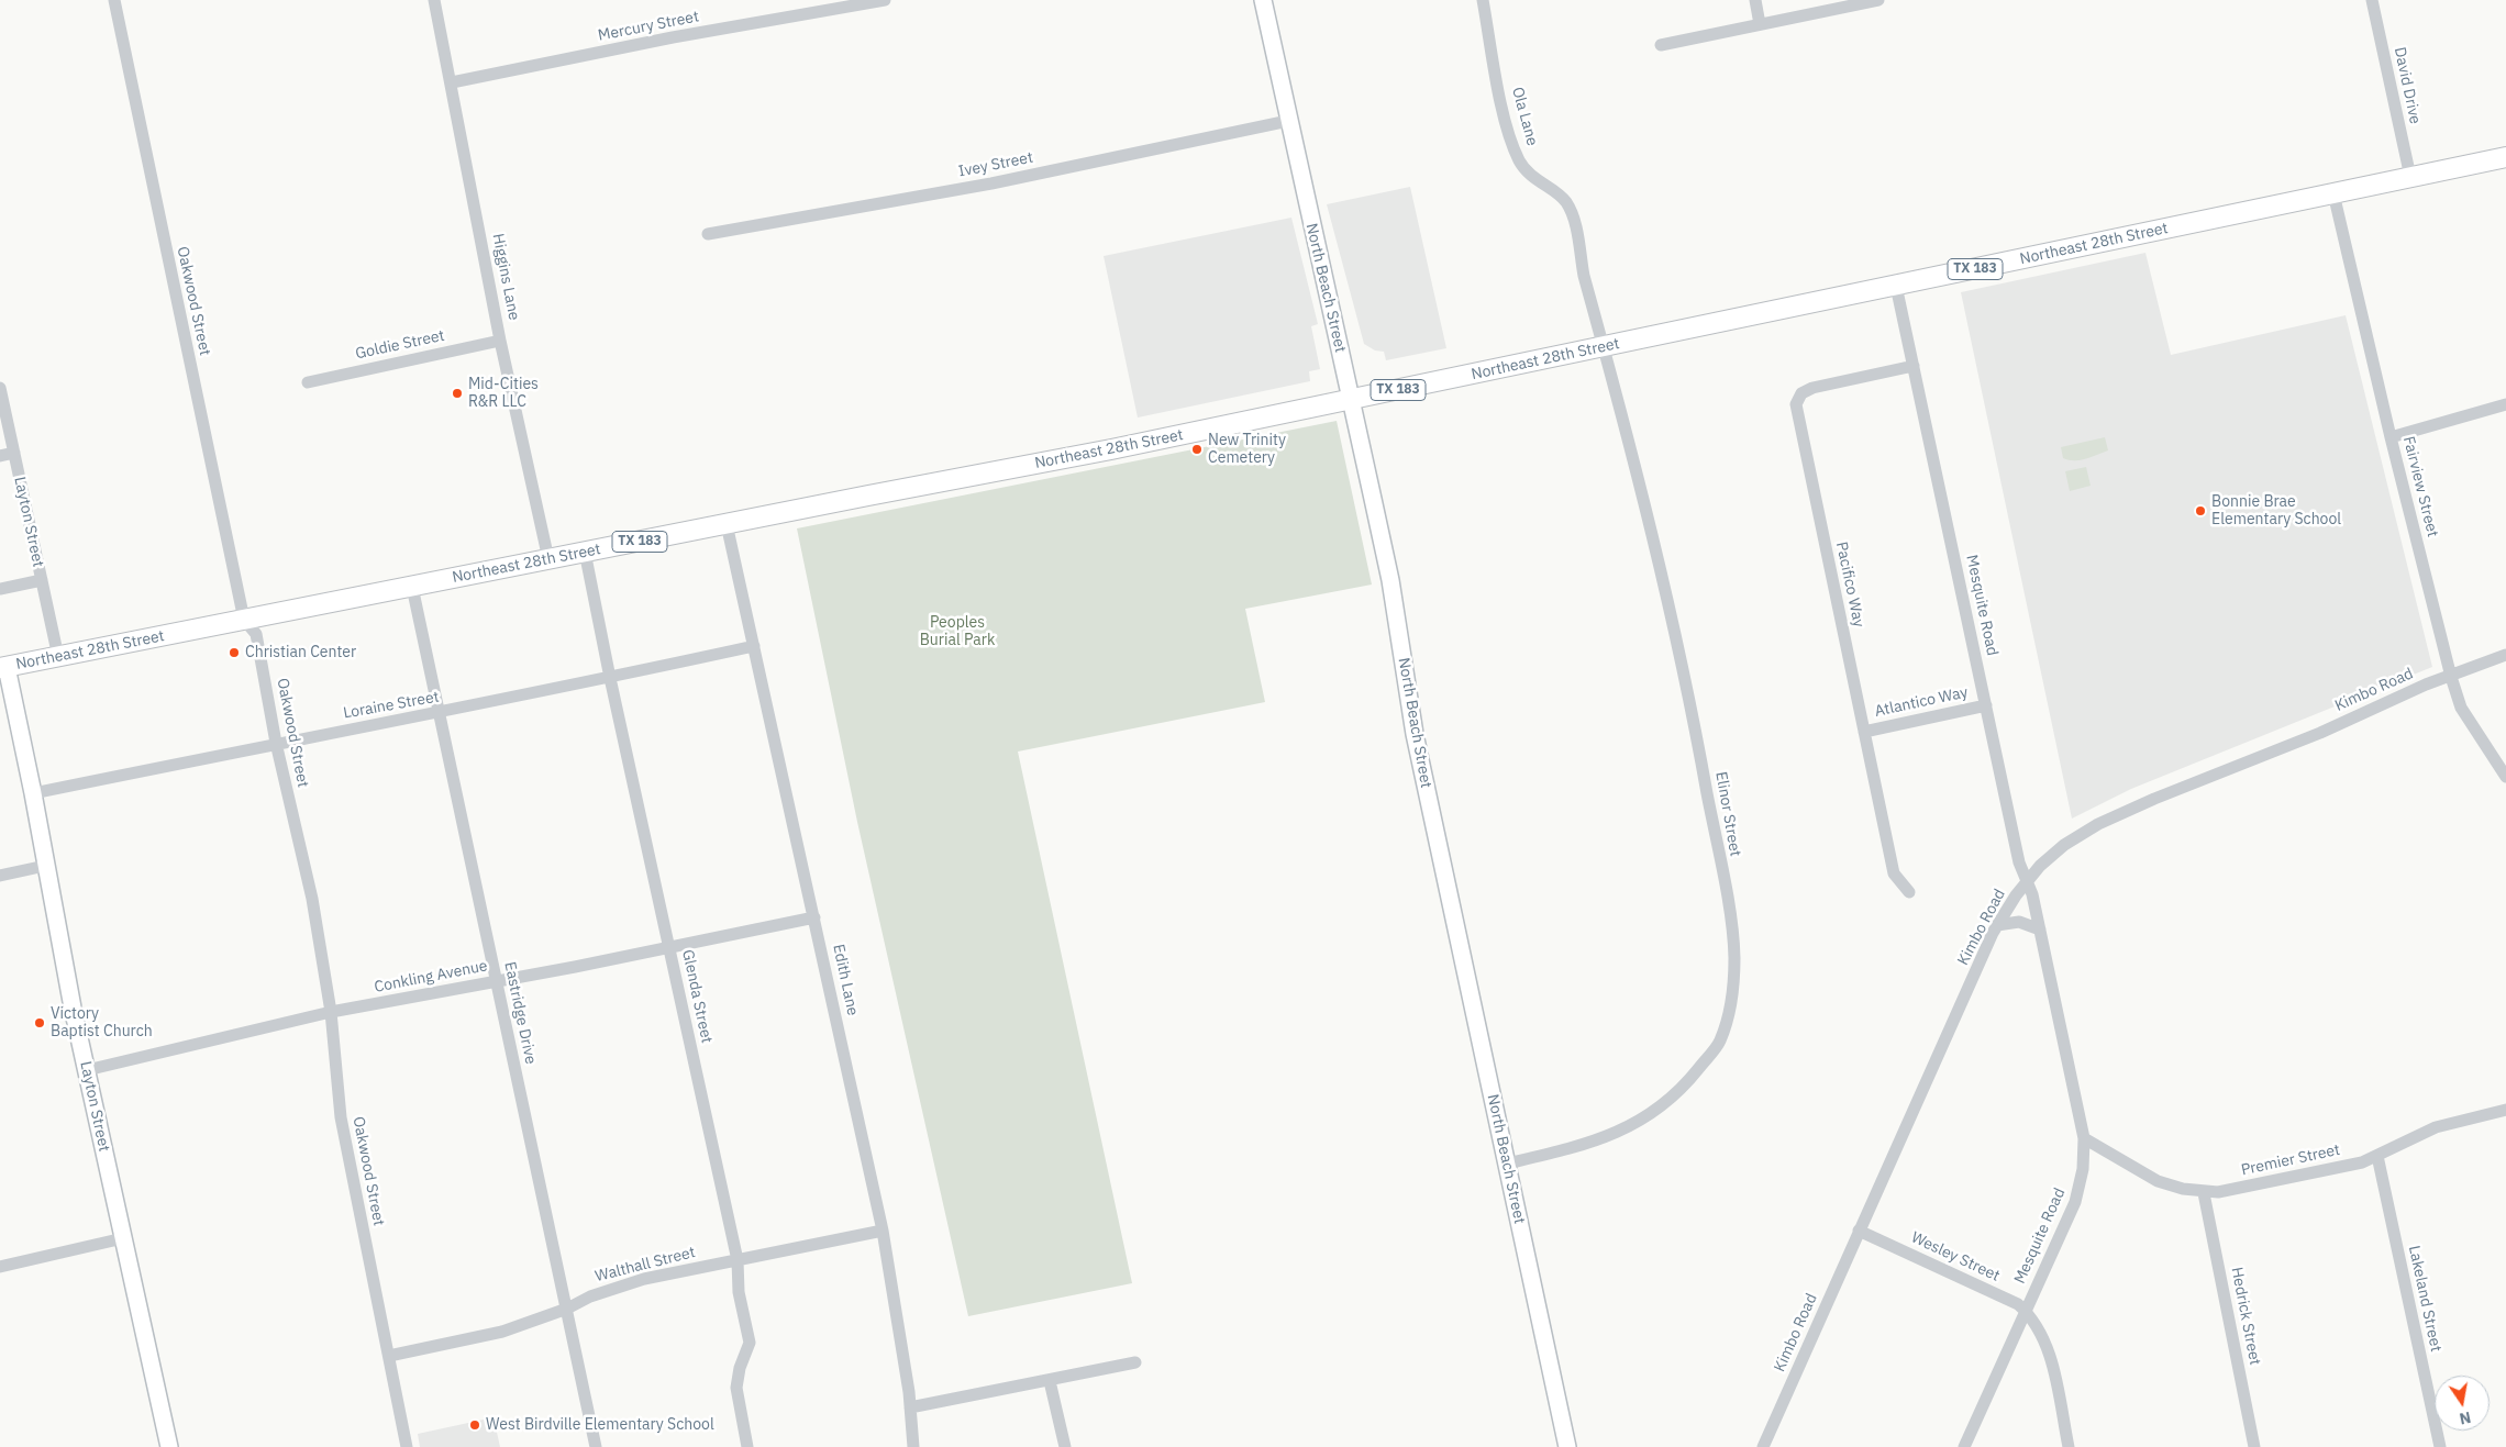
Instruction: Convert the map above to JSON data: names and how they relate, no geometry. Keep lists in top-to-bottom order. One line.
{"streets":{"main road":["Northeast 28th Street","TX 183","North Beach Street","Layton Street"],"street":["Mercury Street","David Drive","Ola Lane","Ivey Street","Higgins Lane","Oakwood Street","Goldie Street","Fairview Street","Pacifico Way","Mesquite Road","Kimbo Road","Atlantico Way","Loraine Street","Elinor Street","Conkling Avenue","Edith Lane","Glenda Street","Eastridge Drive","Premier Street","Wesley Street","Walthall Street","Lakeland Street","Hedrick Street"]},"crossings":[["Mercury Street","Higgins Lane"],["David Drive","Northeast 28th Street"],["Ola Lane","Northeast 28th Street"],["Ola Lane","Elinor Street"],["Ivey Street","North Beach Street"],["Northeast 28th Street","Higgins Lane"],["Northeast 28th Street","North Beach Street"],["Northeast 28th Street","Oakwood Street"],["Northeast 28th Street","Fairview Street"],["Northeast 28th Street","Layton Street"],["Northeast 28th Street","Mesquite Road"],["Northeast 28th Street","Elinor Street"],["Northeast 28th Street","Edith Lane"],["Northeast 28th Street","Glenda Street"],["Northeast 28th Street","Eastridge Drive"],["Higgins Lane","Goldie Street"],["North Beach Street","Elinor Street"],["Oakwood Street","Loraine Street"],["Oakwood Street","Conkling Avenue"],["Oakwood Street","Walthall Street"],["Fairview Street","Kimbo Road"],["Layton Street","Loraine Street"],["Layton Street","Conkling Avenue"],["Pacifico Way","Mesquite Road"],["Pacifico Way","Atlantico Way"],["Mesquite Road","Kimbo Road"],["Mesquite Road","Atlantico Way"],["Mesquite Road","Premier Street"],["Mesquite Road","Wesley Street"],["Kimbo Road","Wesley Street"],["Loraine Street","Edith Lane"],["Loraine Street","Glenda Street"],["Loraine Street","Eastridge Drive"],["Conkling Avenue","Edith Lane"],["Conkling Avenue","Glenda Street"],["Conkling Avenue","Eastridge Drive"],["Edith Lane","Walthall Street"],["Glenda Street","Walthall Street"],["Eastridge Drive","Walthall Street"],["Premier Street","Lakeland Street"],["Premier Street","Hedrick Street"]],"parks":["Peoples Burial Park"],"places":["Mid-Cities R&R LLC","New Trinity Cemetery","Bonnie Brae Elementary School","Christian Center","Victory Baptist Church","West Birdville Elementary School"],"north":"bottom"}
